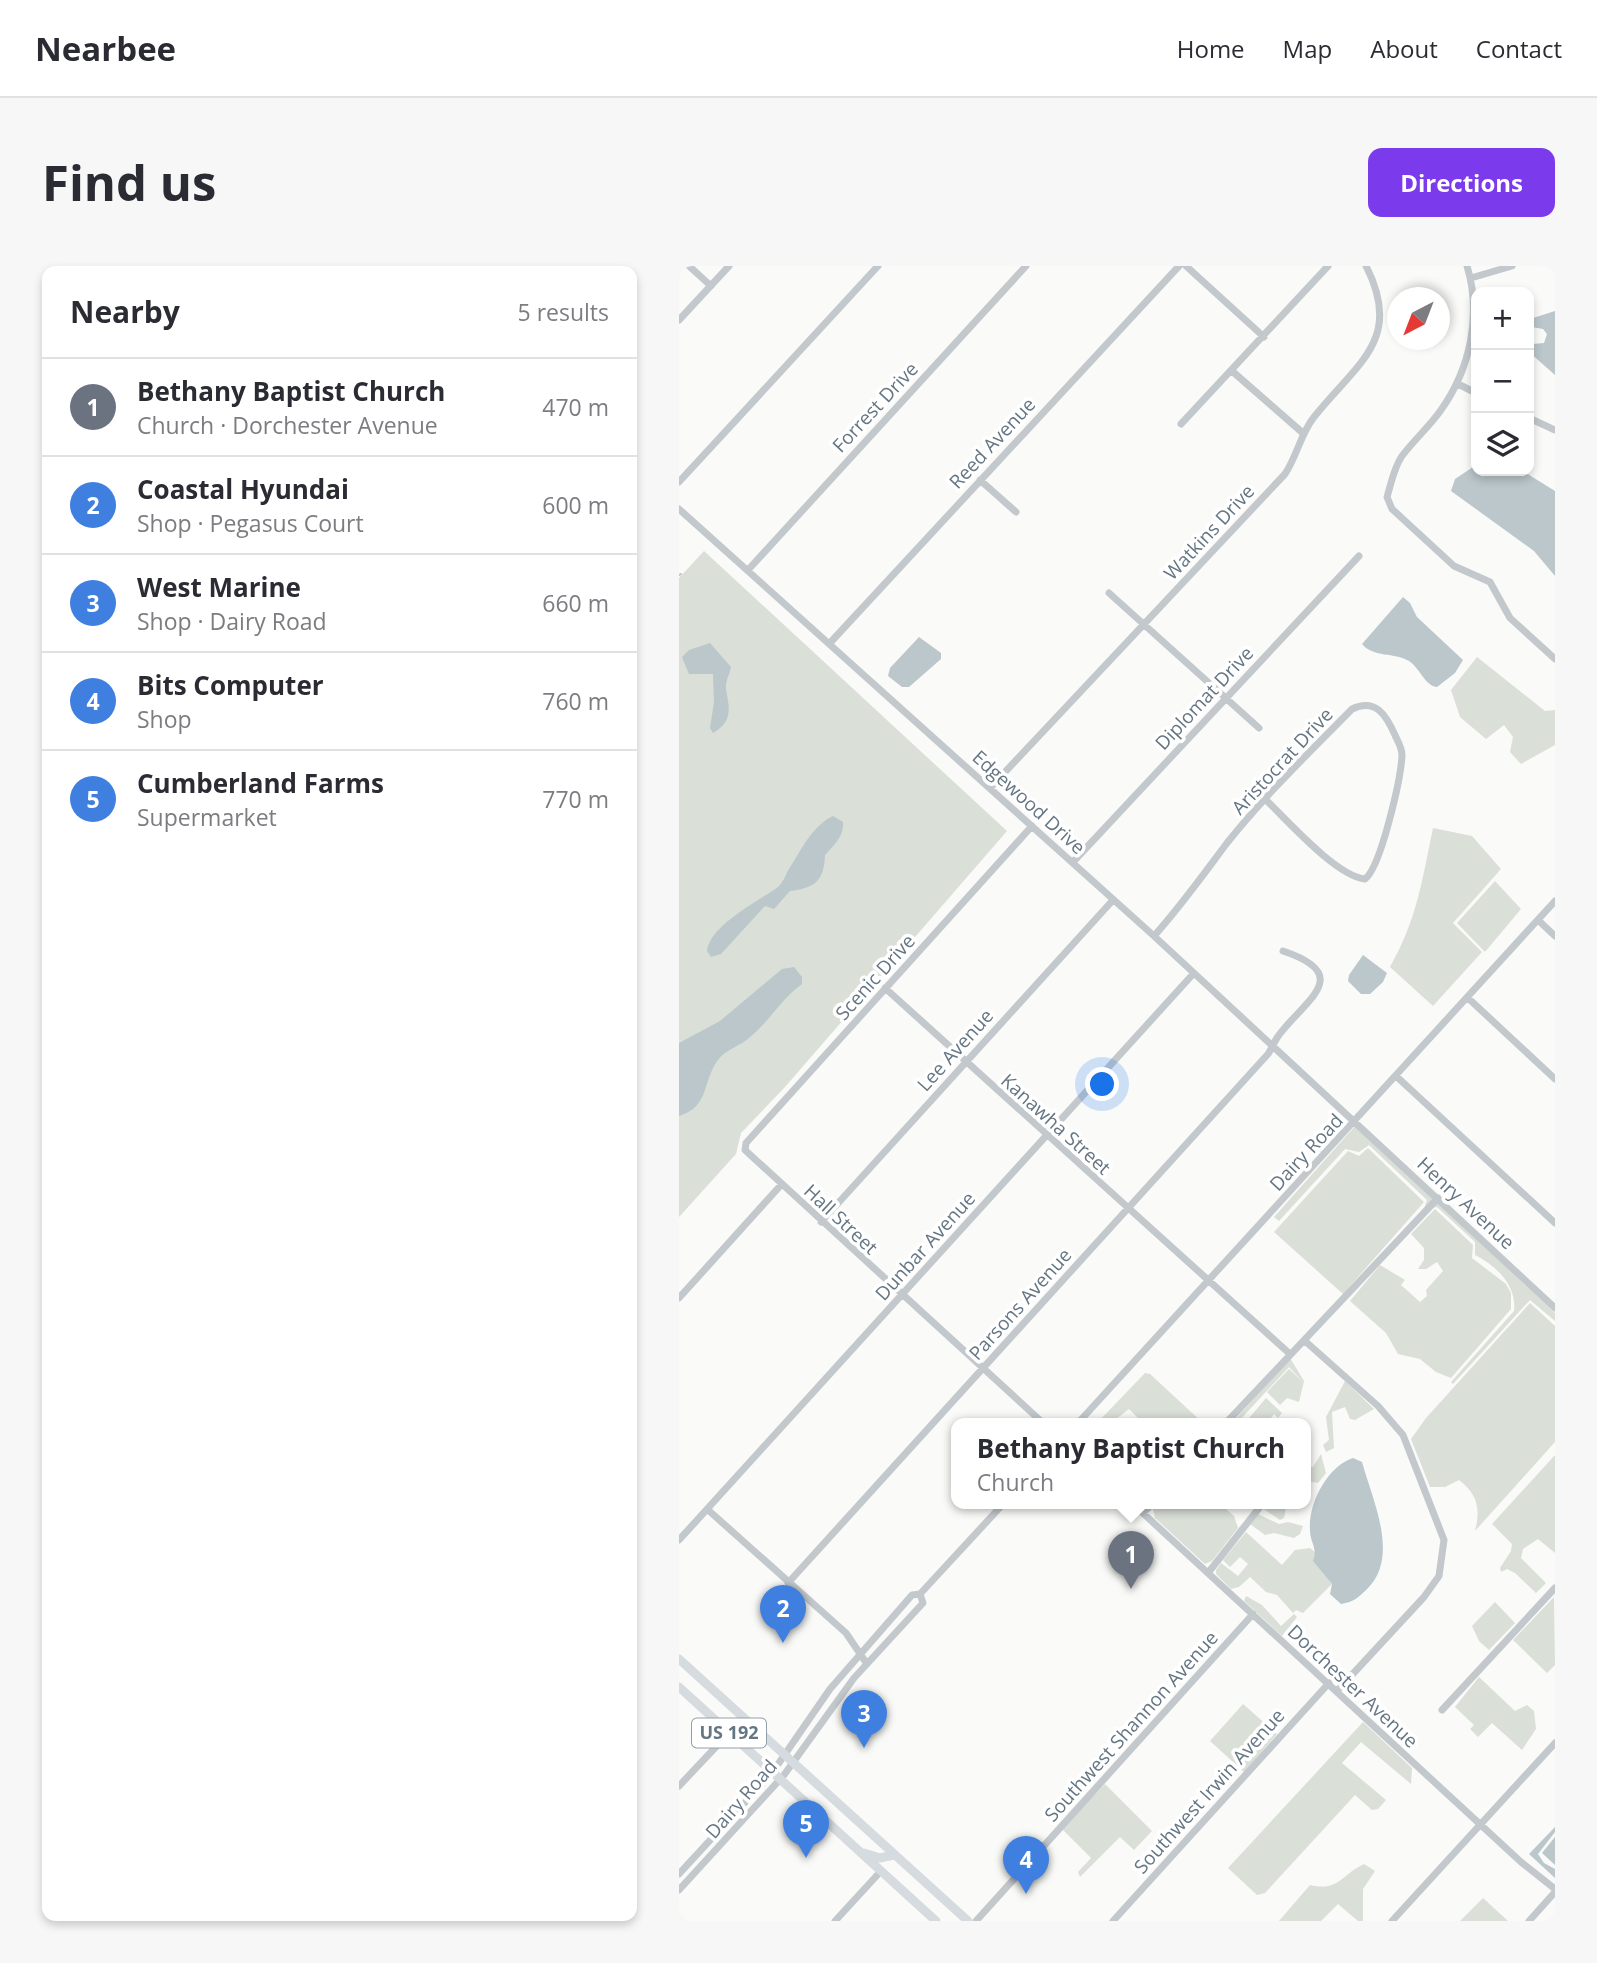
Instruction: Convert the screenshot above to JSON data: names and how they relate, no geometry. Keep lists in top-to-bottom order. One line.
{"streets":{"main road":["US 192"],"street":["Forrest Drive","Reed Avenue","Watkins Drive","Diplomat Drive","Aristocrat Drive","Edgewood Drive","Scenic Drive","Lee Avenue","Kanawha Street","Dairy Road","Henry Avenue","Hall Street","Dunbar Avenue","Parsons Avenue","Dorchester Avenue","Southwest Shannon Avenue","Southwest Irwin Avenue"]},"crossings":[["Forrest Drive","Edgewood Drive"],["Reed Avenue","Edgewood Drive"],["Watkins Drive","Edgewood Drive"],["Diplomat Drive","Edgewood Drive"],["Aristocrat Drive","Edgewood Drive"],["Edgewood Drive","Scenic Drive"],["Edgewood Drive","Lee Avenue"],["Edgewood Drive","Dairy Road"],["Edgewood Drive","Henry Avenue"],["Edgewood Drive","Dunbar Avenue"],["Edgewood Drive","Parsons Avenue"],["Scenic Drive","Kanawha Street"],["Scenic Drive","Hall Street"],["Lee Avenue","Kanawha Street"],["Lee Avenue","Hall Street"],["Kanawha Street","Dairy Road"],["Kanawha Street","Dunbar Avenue"],["Kanawha Street","Parsons Avenue"],["Dairy Road","Henry Avenue"],["Dairy Road","US 192"],["Hall Street","Dunbar Avenue"],["Hall Street","Parsons Avenue"],["Dorchester Avenue","Southwest Shannon Avenue"],["Dorchester Avenue","Southwest Irwin Avenue"]],"north":"bottom left","page":{"header":"Nearbee","nav":["Home","Map","About","Contact"],"buttons":"Directions","title":"Find us","heading":["Nearby","5 results"],"map_buttons":["+","−"],"list":[{"mark":"1","name":"Bethany Baptist Church","note":"Church · Dorchester Avenue","value":"470 m"},{"mark":"2","name":"Coastal Hyundai","note":"Shop · Pegasus Court","value":"600 m"},{"mark":"3","name":"West Marine","note":"Shop · Dairy Road","value":"660 m"},{"mark":"4","name":"Bits Computer","note":"Shop","value":"760 m"},{"mark":"5","name":"Cumberland Farms","note":"Supermarket","value":"770 m"}],"popup":["Bethany Baptist Church","Church"],"pins":["1","2","3","5","4"]}}
